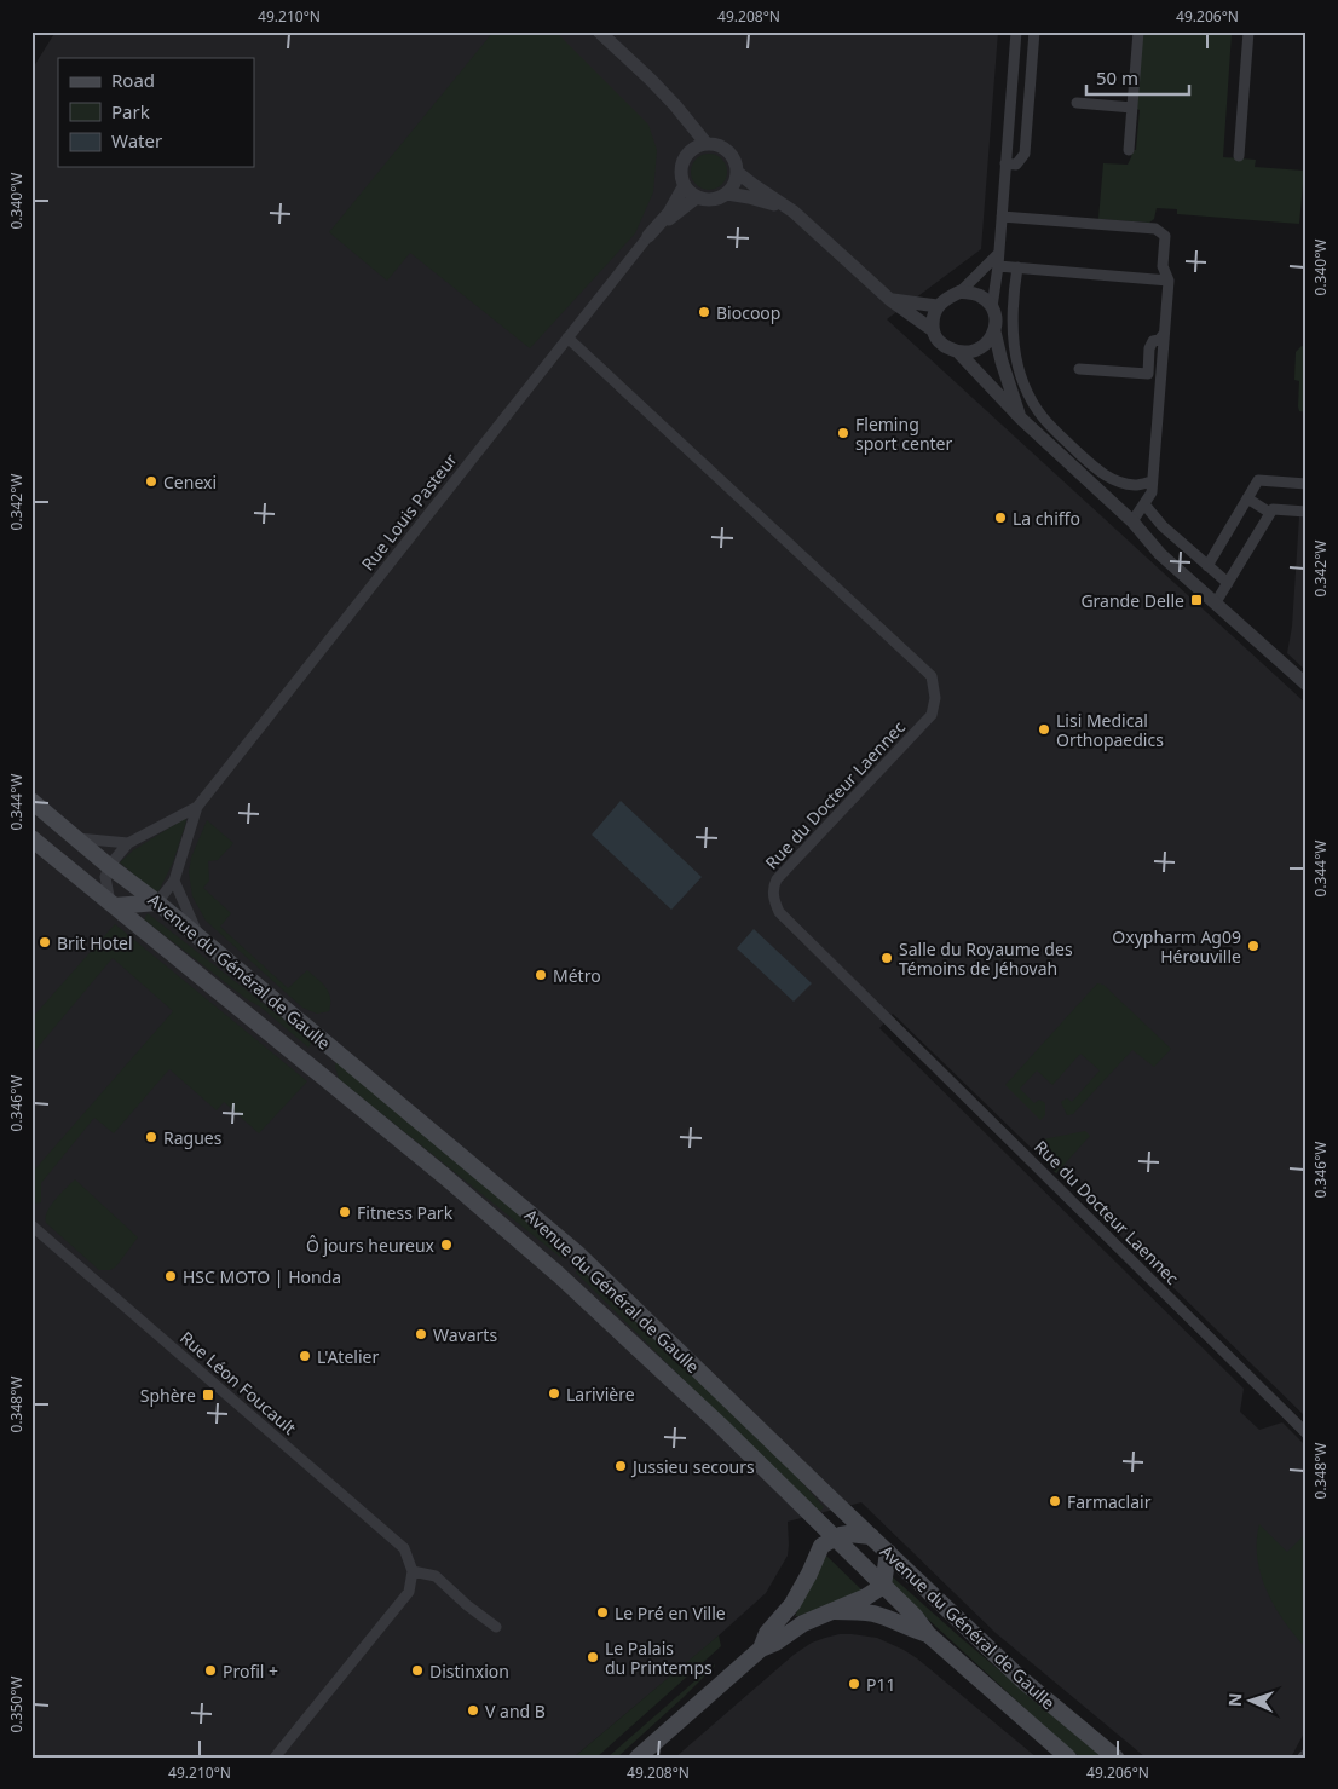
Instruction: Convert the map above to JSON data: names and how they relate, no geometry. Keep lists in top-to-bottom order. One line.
{"streets":{"main road":["Avenue du Général de Gaulle"],"street":["Rue Louis Pasteur","Rue du Docteur Laennec","Rue Léon Foucault"]},"crossings":[["Rue Louis Pasteur","Rue du Docteur Laennec"]],"places":{"other":["Biocoop","Fleming sport center","Cenexi","La chiffo","Lisi Medical Orthopaedics","Brit Hotel","Oxypharm Ag09 Hérouville","Salle du Royaume des Témoins de Jéhovah","Métro","Ragues","Fitness Park","Ô jours heureux","HSC MOTO | Honda","Wavarts","L'Atelier","Larivière","Jussieu secours","Farmaclair","Le Pré en Ville","Le Palais du Printemps","Profil +","Distinxion","P11","V and B"],"transit":["Grande Delle","Sphère"]},"legend":["Road","Park","Water"],"scale_bar":"50 m","north":"left","coordinates":["49.210°N","49.208°N","49.206°N","0.340°W","0.342°W","0.344°W","0.346°W","0.348°W","0.350°W"]}
